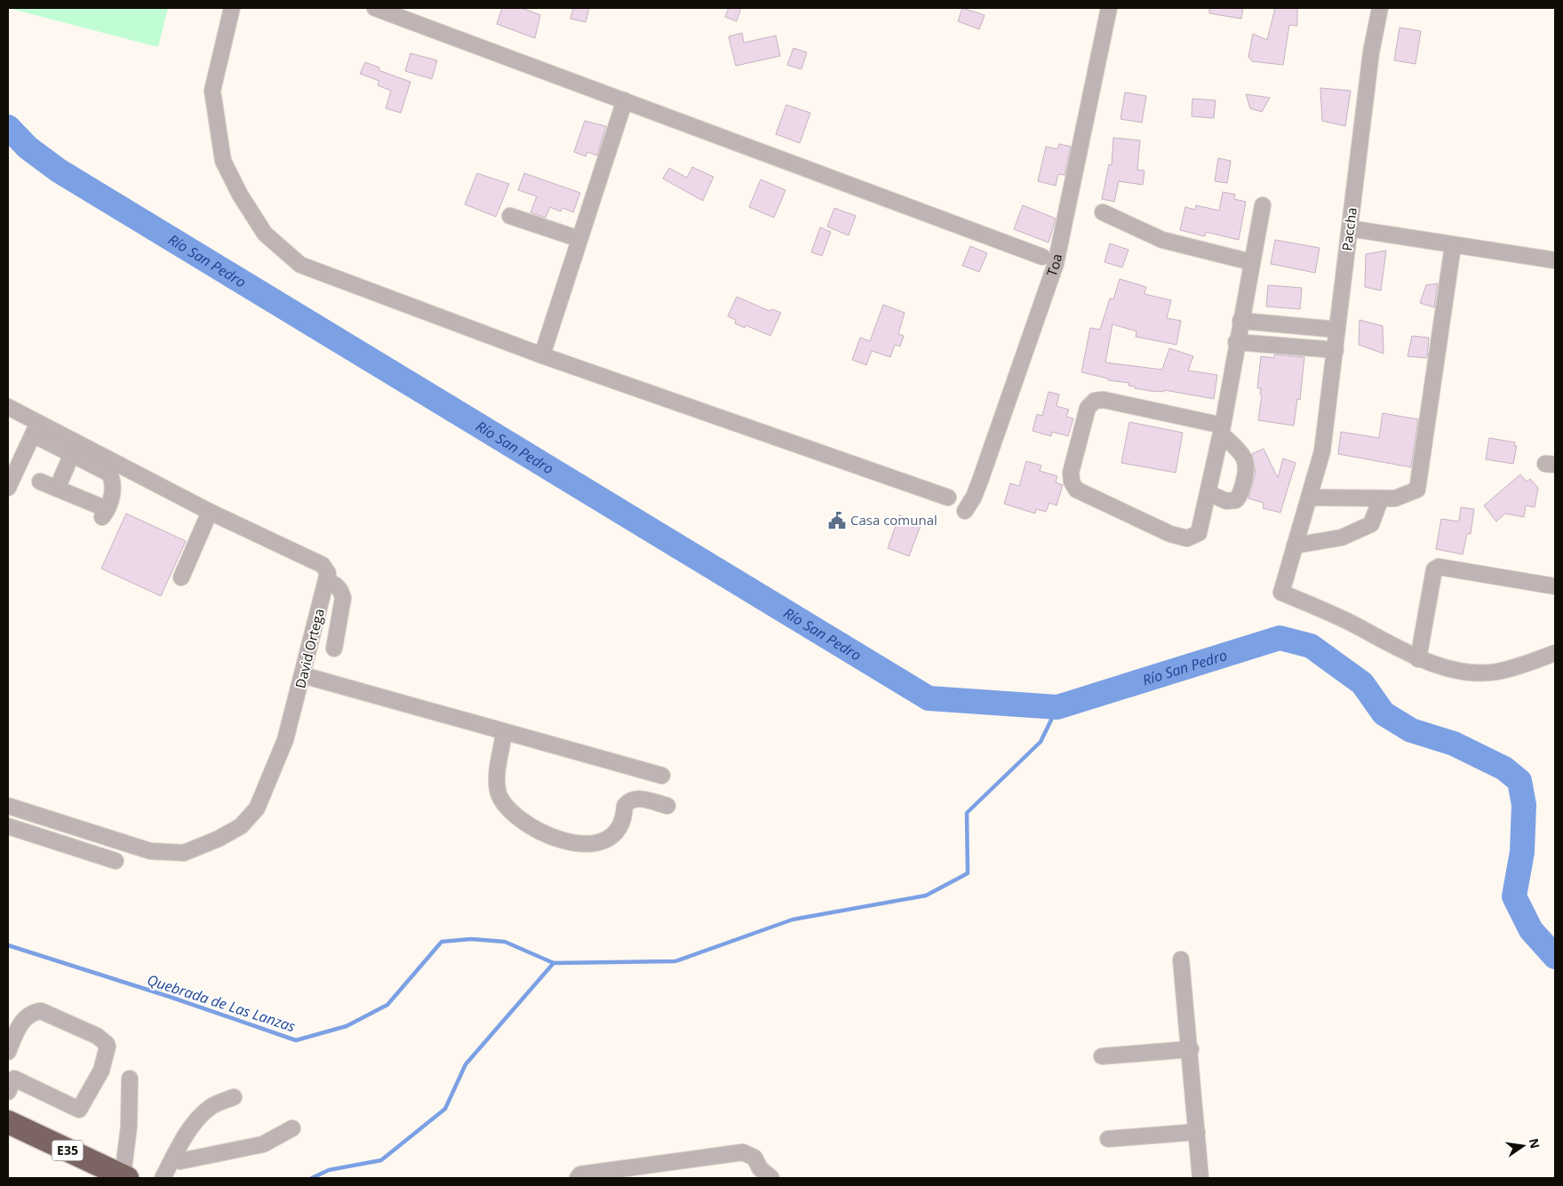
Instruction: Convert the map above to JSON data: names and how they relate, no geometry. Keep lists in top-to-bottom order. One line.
{"streets":{"highway":["E35"],"street":["Paccha","Toa","David Ortega"]},"water":["Río San Pedro","Quebrada de Las Lanzas"],"places":{"public building":["Casa comunal"]},"north":"right"}
